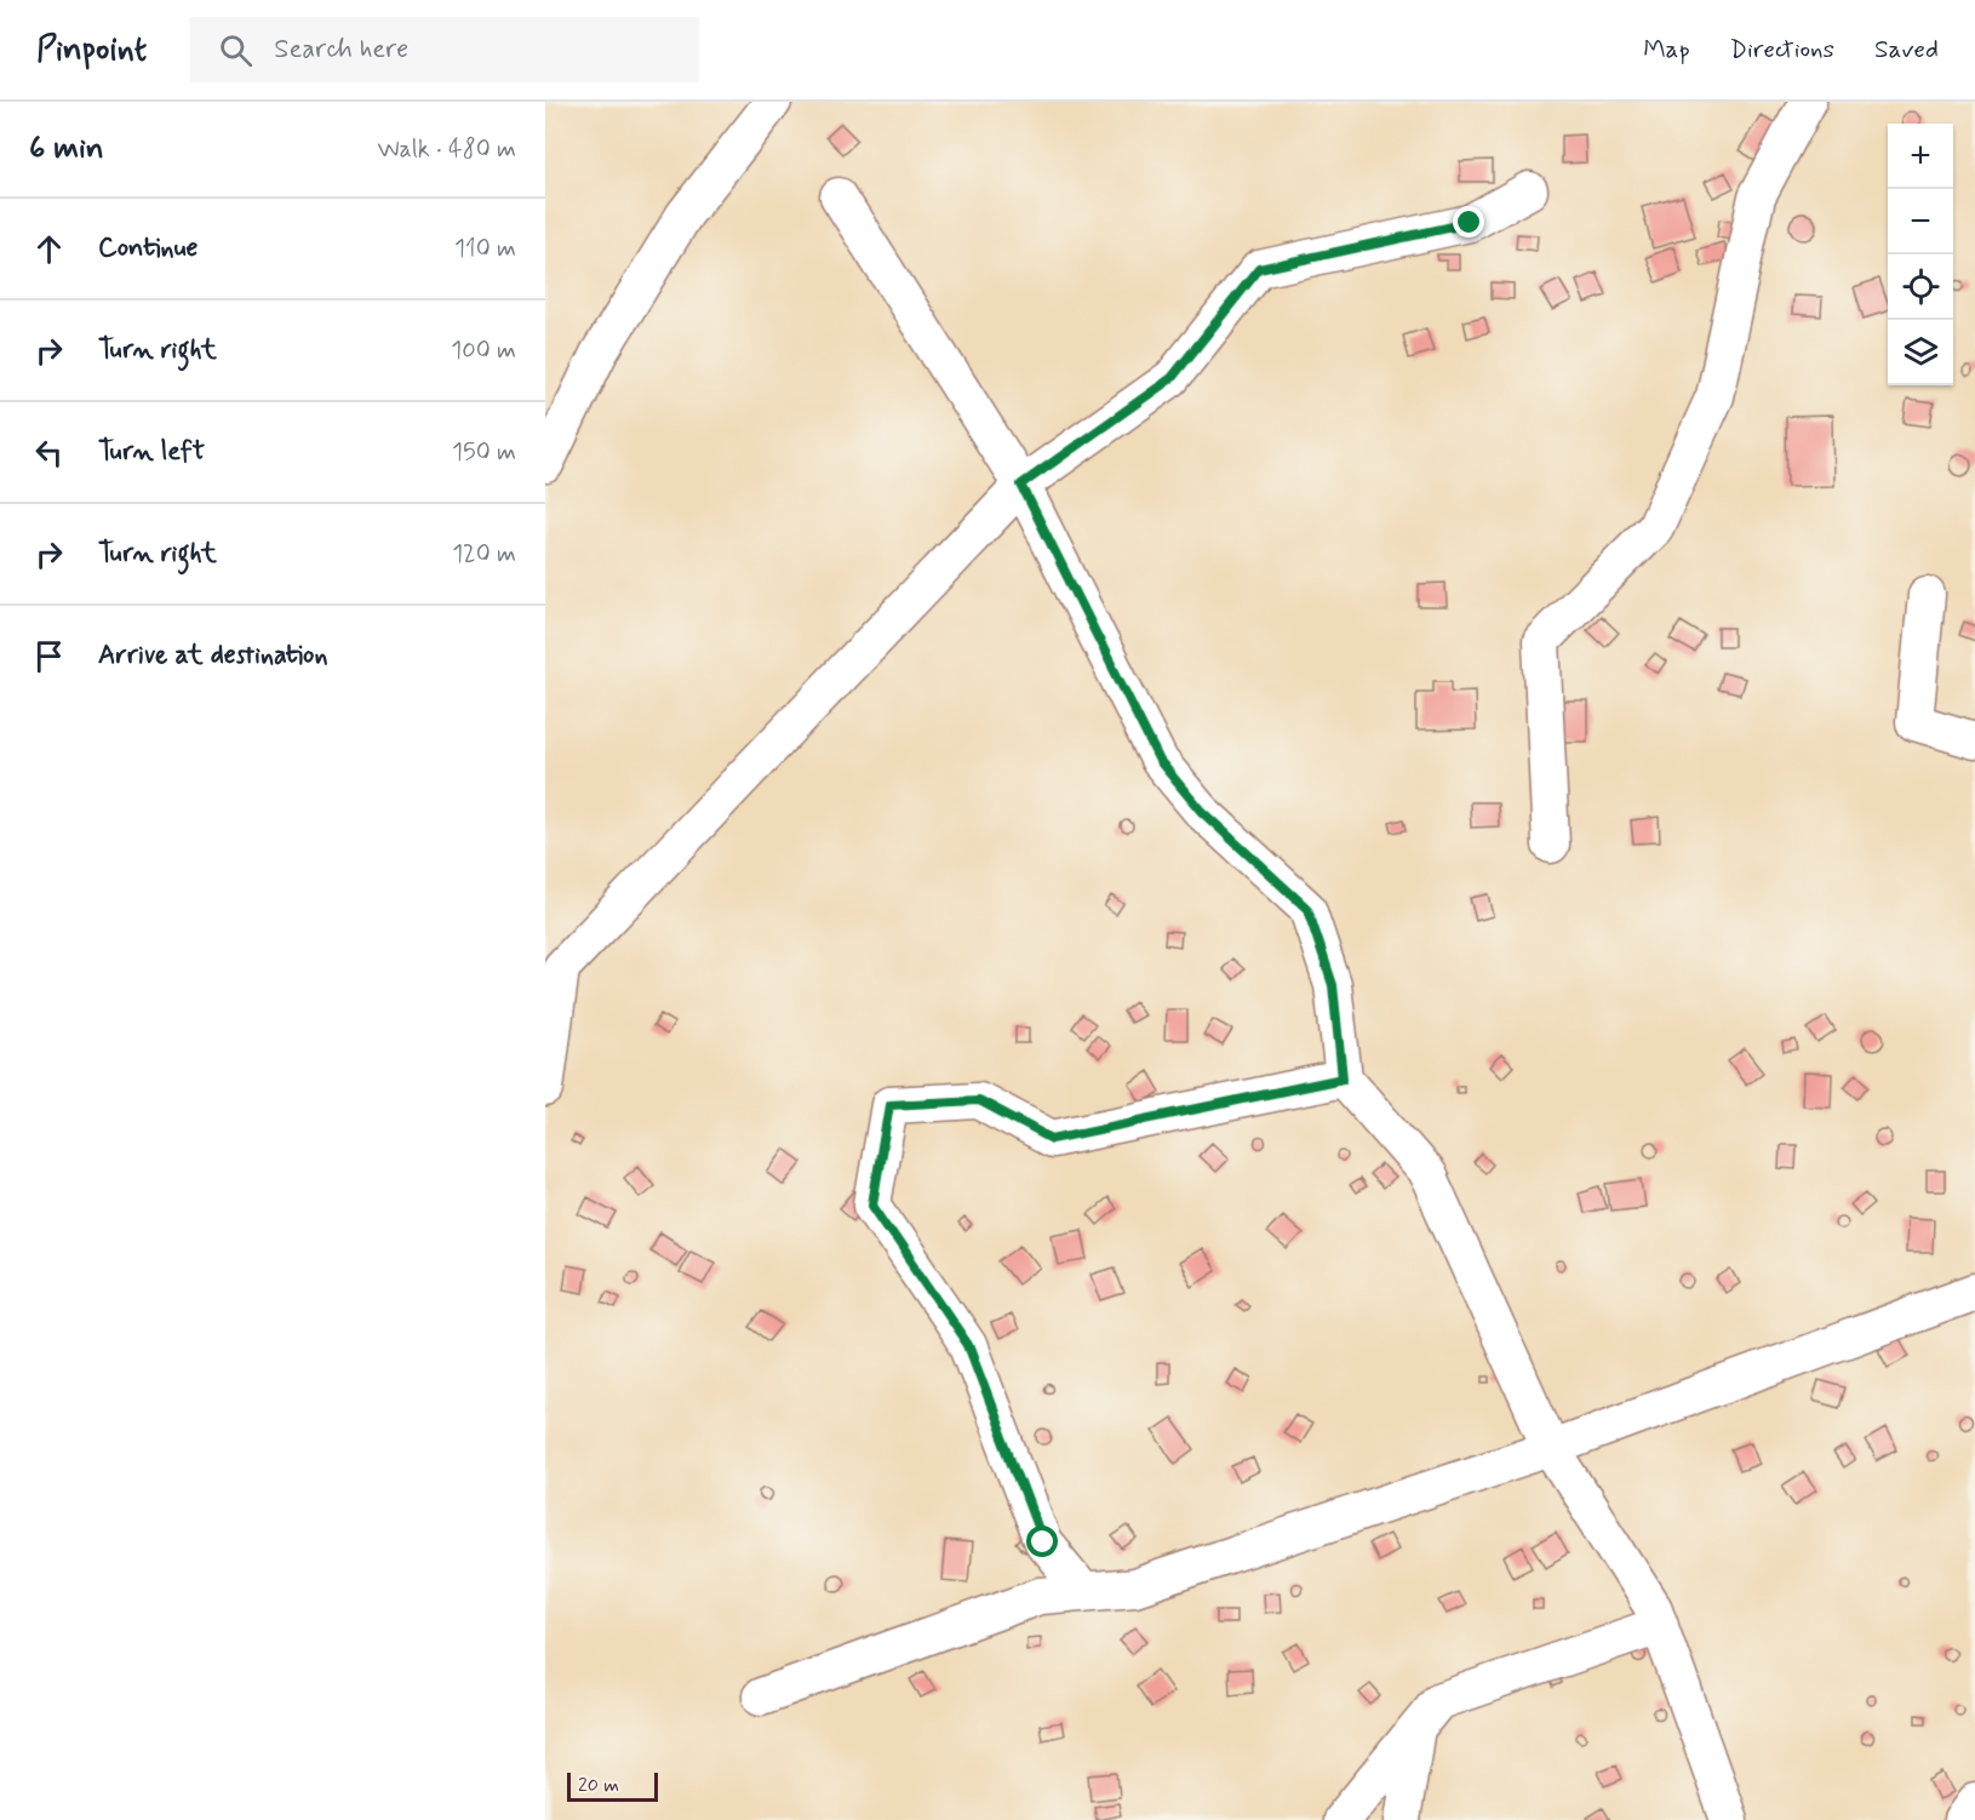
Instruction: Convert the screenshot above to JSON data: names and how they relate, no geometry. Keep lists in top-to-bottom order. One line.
{"scale_bar":"20 m","page":{"header":"Pinpoint","search":"Search here","nav":["Map","Directions","Saved"],"heading":["6 min","Walk · 480 m"],"map_buttons":["+","−"],"list":[["Continue","110 m"],["Turn right","100 m"],["Turn left","150 m"],["Turn right","120 m"],"Arrive at destination"],"scale":"20 m"}}
